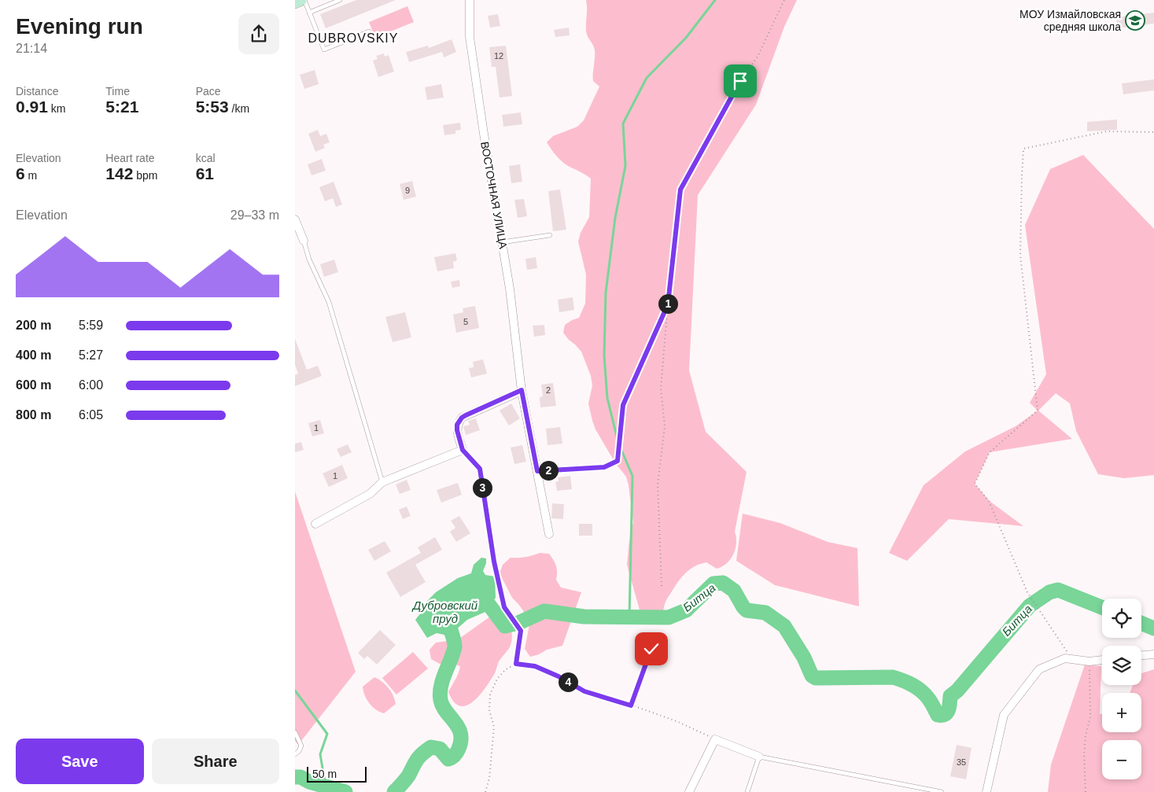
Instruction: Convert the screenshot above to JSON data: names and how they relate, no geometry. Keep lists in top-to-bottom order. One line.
{"streets":{"street":["ВОСТОЧНАЯ УЛИЦА"]},"districts":["DUBROVSKIY"],"water":["Битца","Дубровский пруд"],"places":{"school or university":["МОУ Измайловская средняя школа"]},"house_numbers":["12","9","5","2","1","1","35"],"scale_bar":"50 m","page":{"heading":["Evening run","21:14"],"stats":[["Distance","0.91 km"],["Time","5:21"],["Pace","5:53 /km"],["Elevation","6 m"],["Heart rate","142 bpm"],["kcal","61"]],"chart":["Elevation","29–33 m"],"pins":["1","2","3","4"],"list":[{"name":"200 m","note":"5:59"},{"name":"400 m","note":"5:27"},{"name":"600 m","note":"6:00"},{"name":"800 m","note":"6:05"}],"map_buttons":["+","−"],"buttons":["Save","Share"],"scale":"50 m"}}
